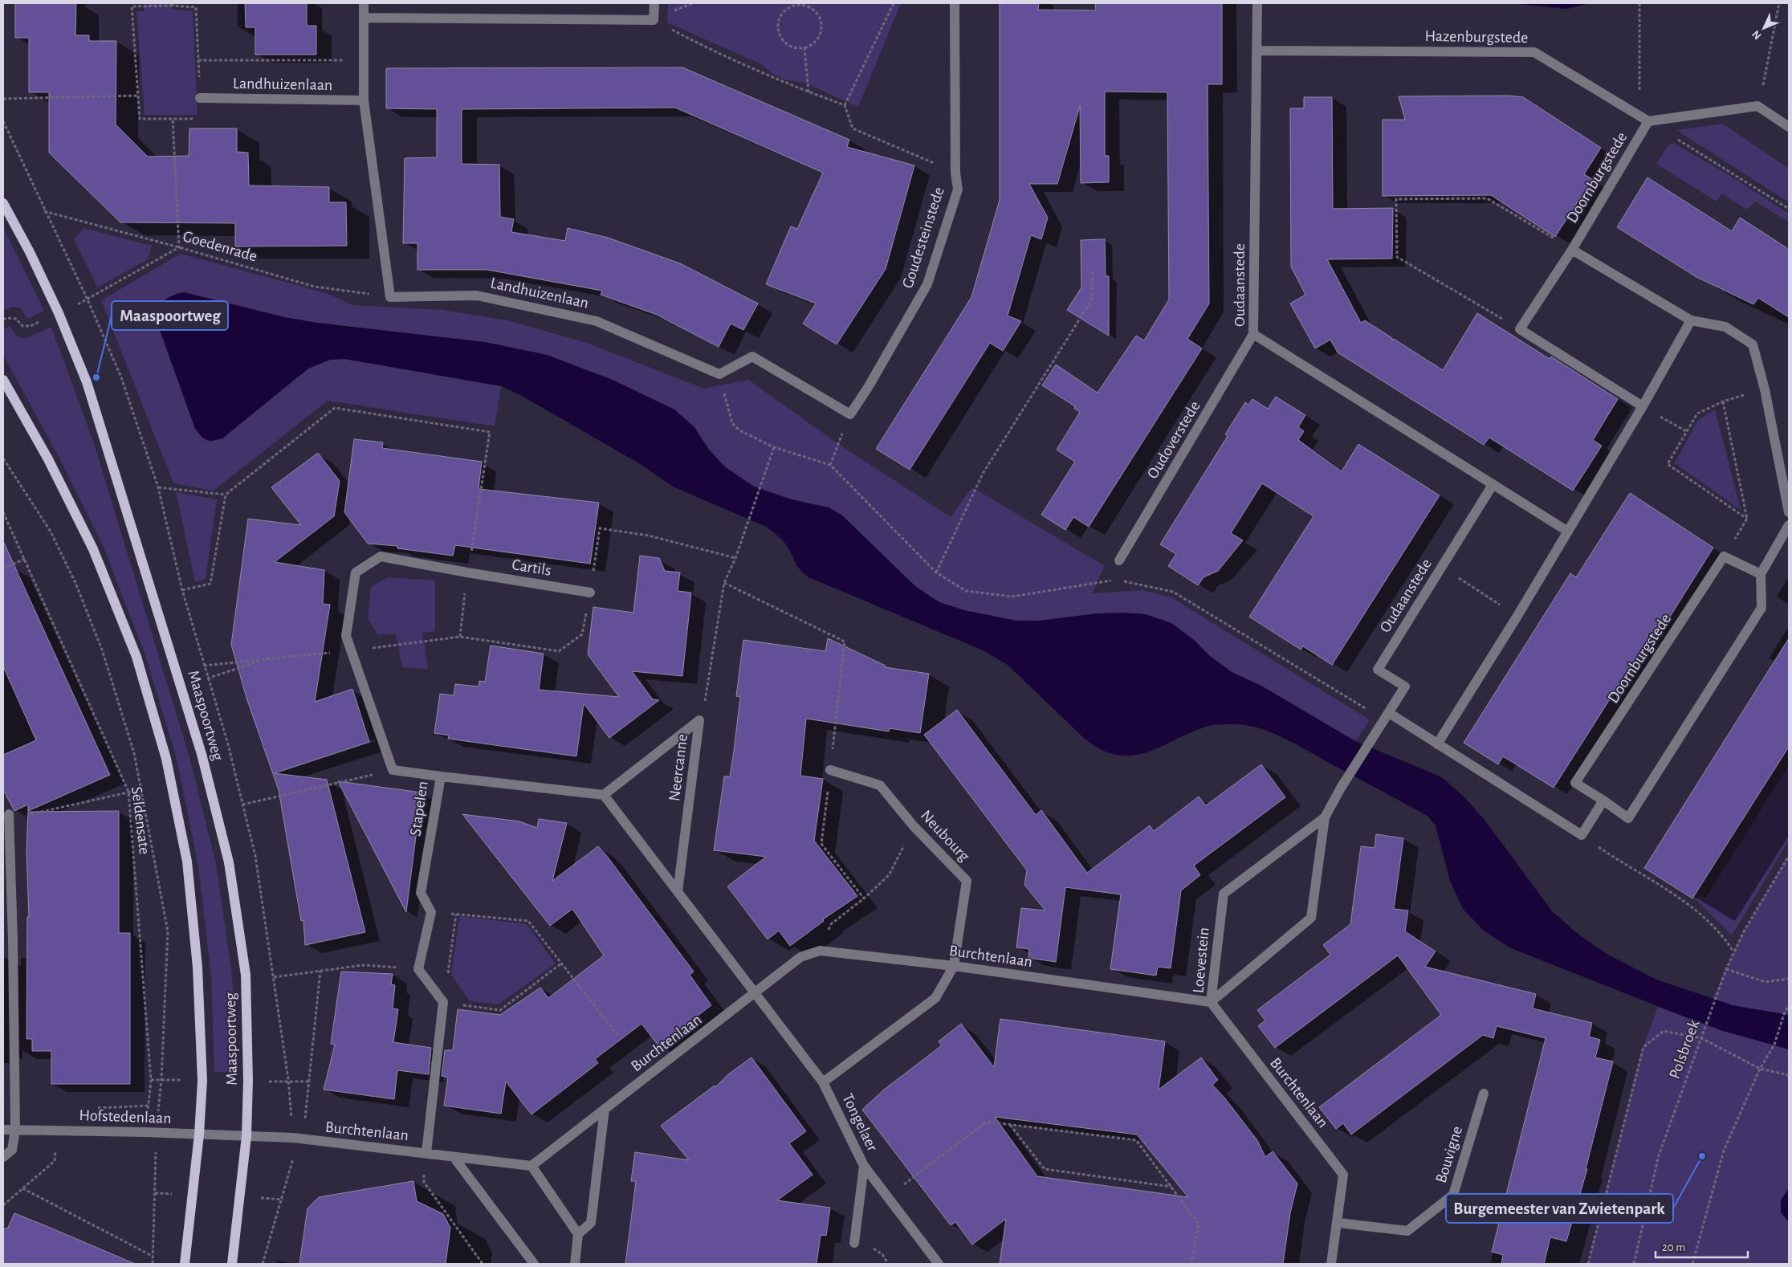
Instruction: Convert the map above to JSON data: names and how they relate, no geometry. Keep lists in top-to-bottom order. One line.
{"streets":{"main road":["Maaspoortweg"],"street":["Hazenburgstede","Landhuizenlaan","Doornburgstede","Goudesteinstede","Oudaanstede","Oudoverstede","Cartils","Neercanne","Stapelen","Neubourg","Burchtenlaan","Loevestein","Hofstedenlaan","Tongelaer","Bouvigne"],"path":["Goedenrade","Seldensate","Polsbroek"]},"crossings":[["Hazenburgstede","Doornburgstede"],["Hazenburgstede","Oudaanstede"],["Landhuizenlaan","Goedenrade"],["Oudaanstede","Oudoverstede"],["Oudaanstede","Loevestein"],["Cartils","Stapelen"],["Maaspoortweg","Burchtenlaan"],["Maaspoortweg","Hofstedenlaan"],["Seldensate","Hofstedenlaan"],["Neubourg","Burchtenlaan"],["Burchtenlaan","Loevestein"],["Burchtenlaan","Hofstedenlaan"],["Burchtenlaan","Tongelaer"],["Burchtenlaan","Bouvigne"]],"places":["Maaspoortweg","Burgemeester van Zwietenpark"],"scale_bar":"20 m","north":"bottom left"}
